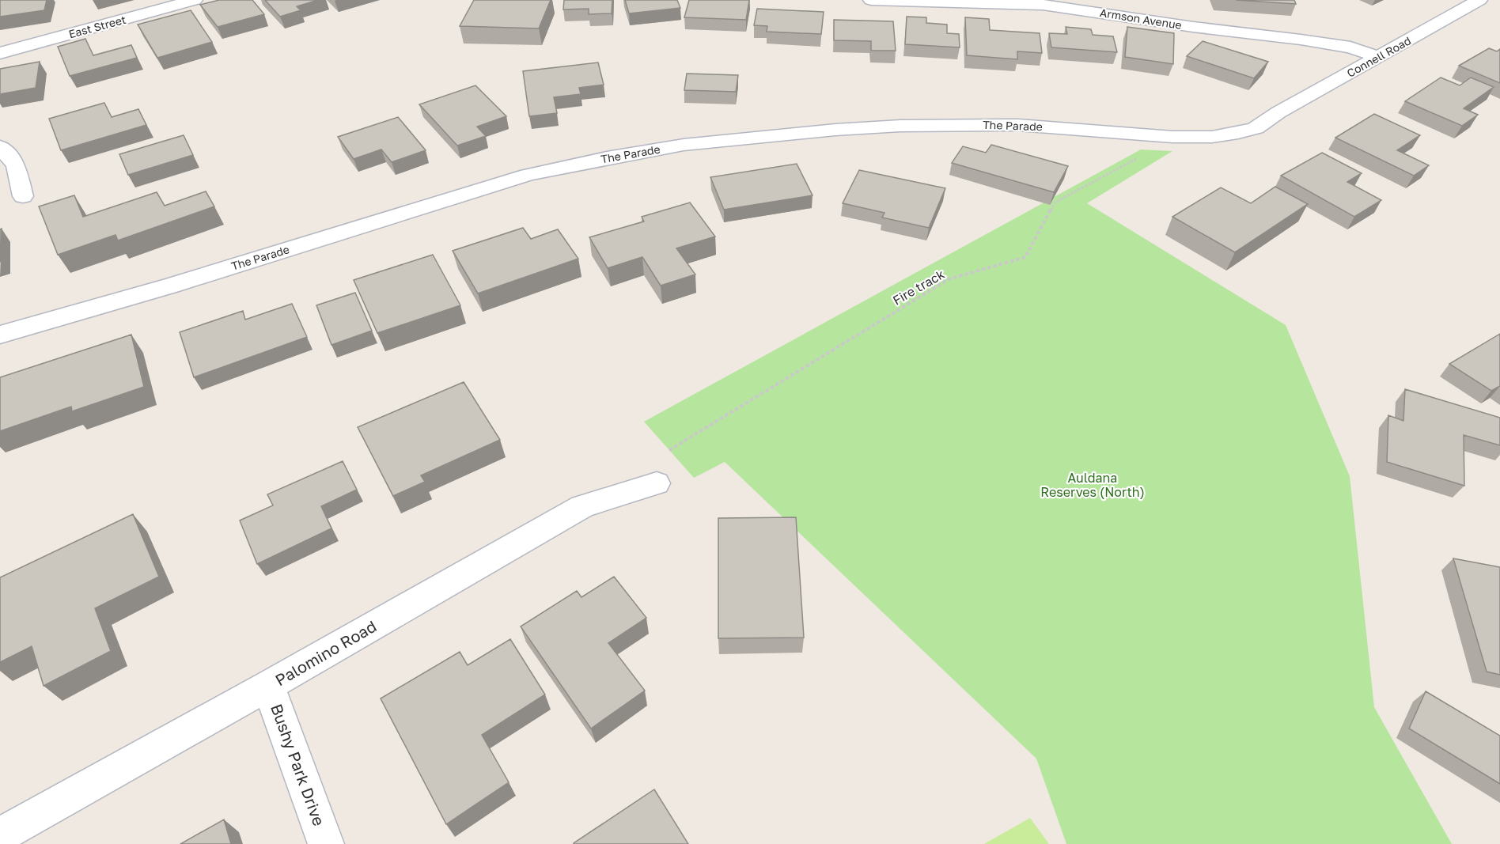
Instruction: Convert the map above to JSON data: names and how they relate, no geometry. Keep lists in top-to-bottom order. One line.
{"streets":{"street":["Armson Avenue","East Street","Connell Road","The Parade","Palomino Road","Bushy Park Drive"],"path":["Fire track"]},"crossings":[["Armson Avenue","Connell Road"],["Connell Road","The Parade"],["The Parade","Fire track"],["Palomino Road","Bushy Park Drive"]],"parks":["Auldana Reserves (North)"]}
